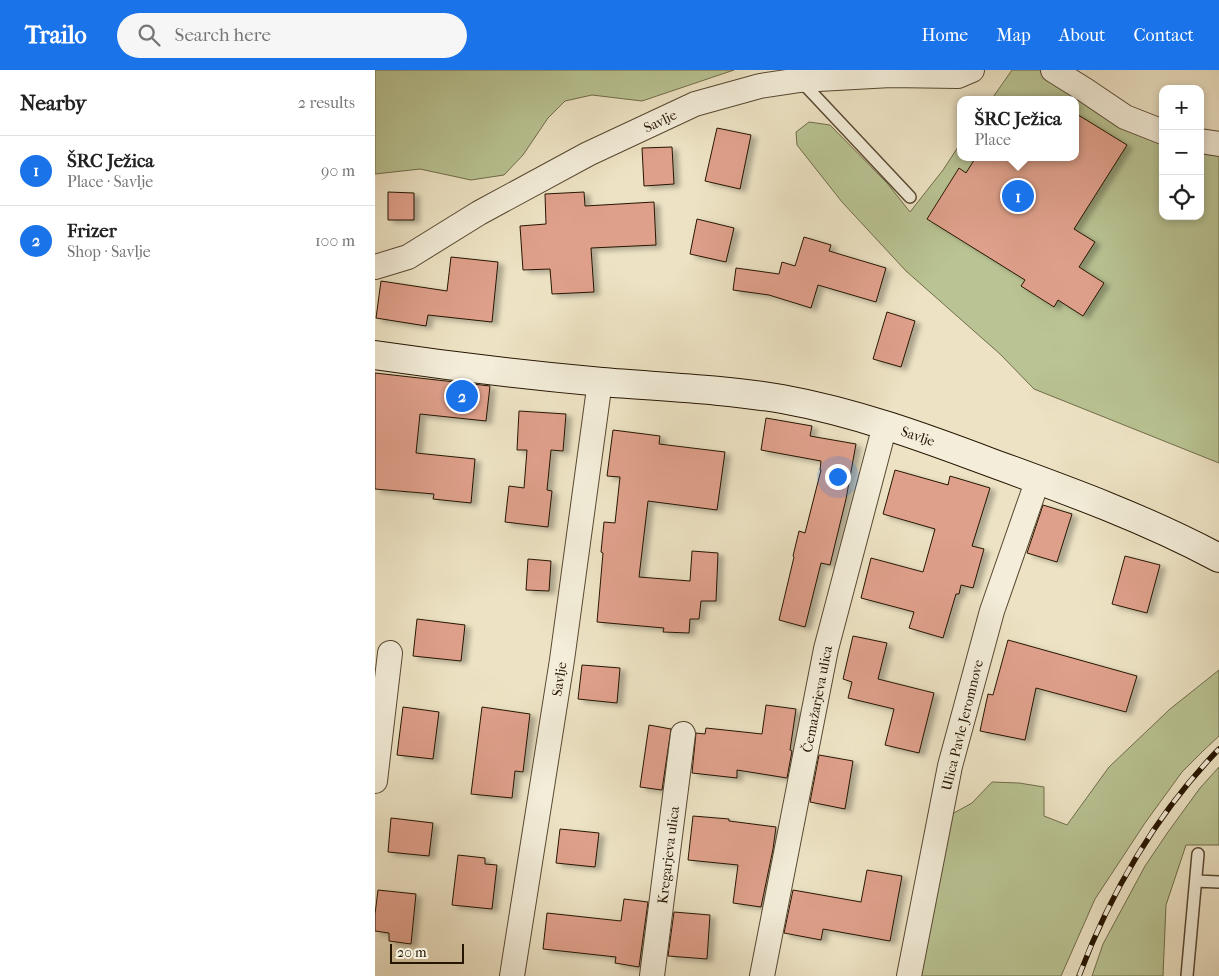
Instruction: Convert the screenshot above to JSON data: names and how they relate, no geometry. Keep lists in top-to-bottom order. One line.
{"streets":{"street":["Savlje","Čemažarjeva ulica","Ulica Pavle Jeromnove","Kregarjeva ulica"]},"crossings":[["Savlje","Čemažarjeva ulica"],["Savlje","Ulica Pavle Jeromnove"]],"scale_bar":"20 m","page":{"header":"Trailo","search":"Search here","nav":["Home","Map","About","Contact"],"heading":["Nearby","2 results"],"map_buttons":["+","−"],"popup":["ŠRC Ježica","Place"],"list":[{"mark":"1","name":"ŠRC Ježica","note":"Place · Savlje","value":"90 m"},{"mark":"2","name":"Frizer","note":"Shop · Savlje","value":"100 m"}],"pins":["1","2"],"scale":"20 m"}}
